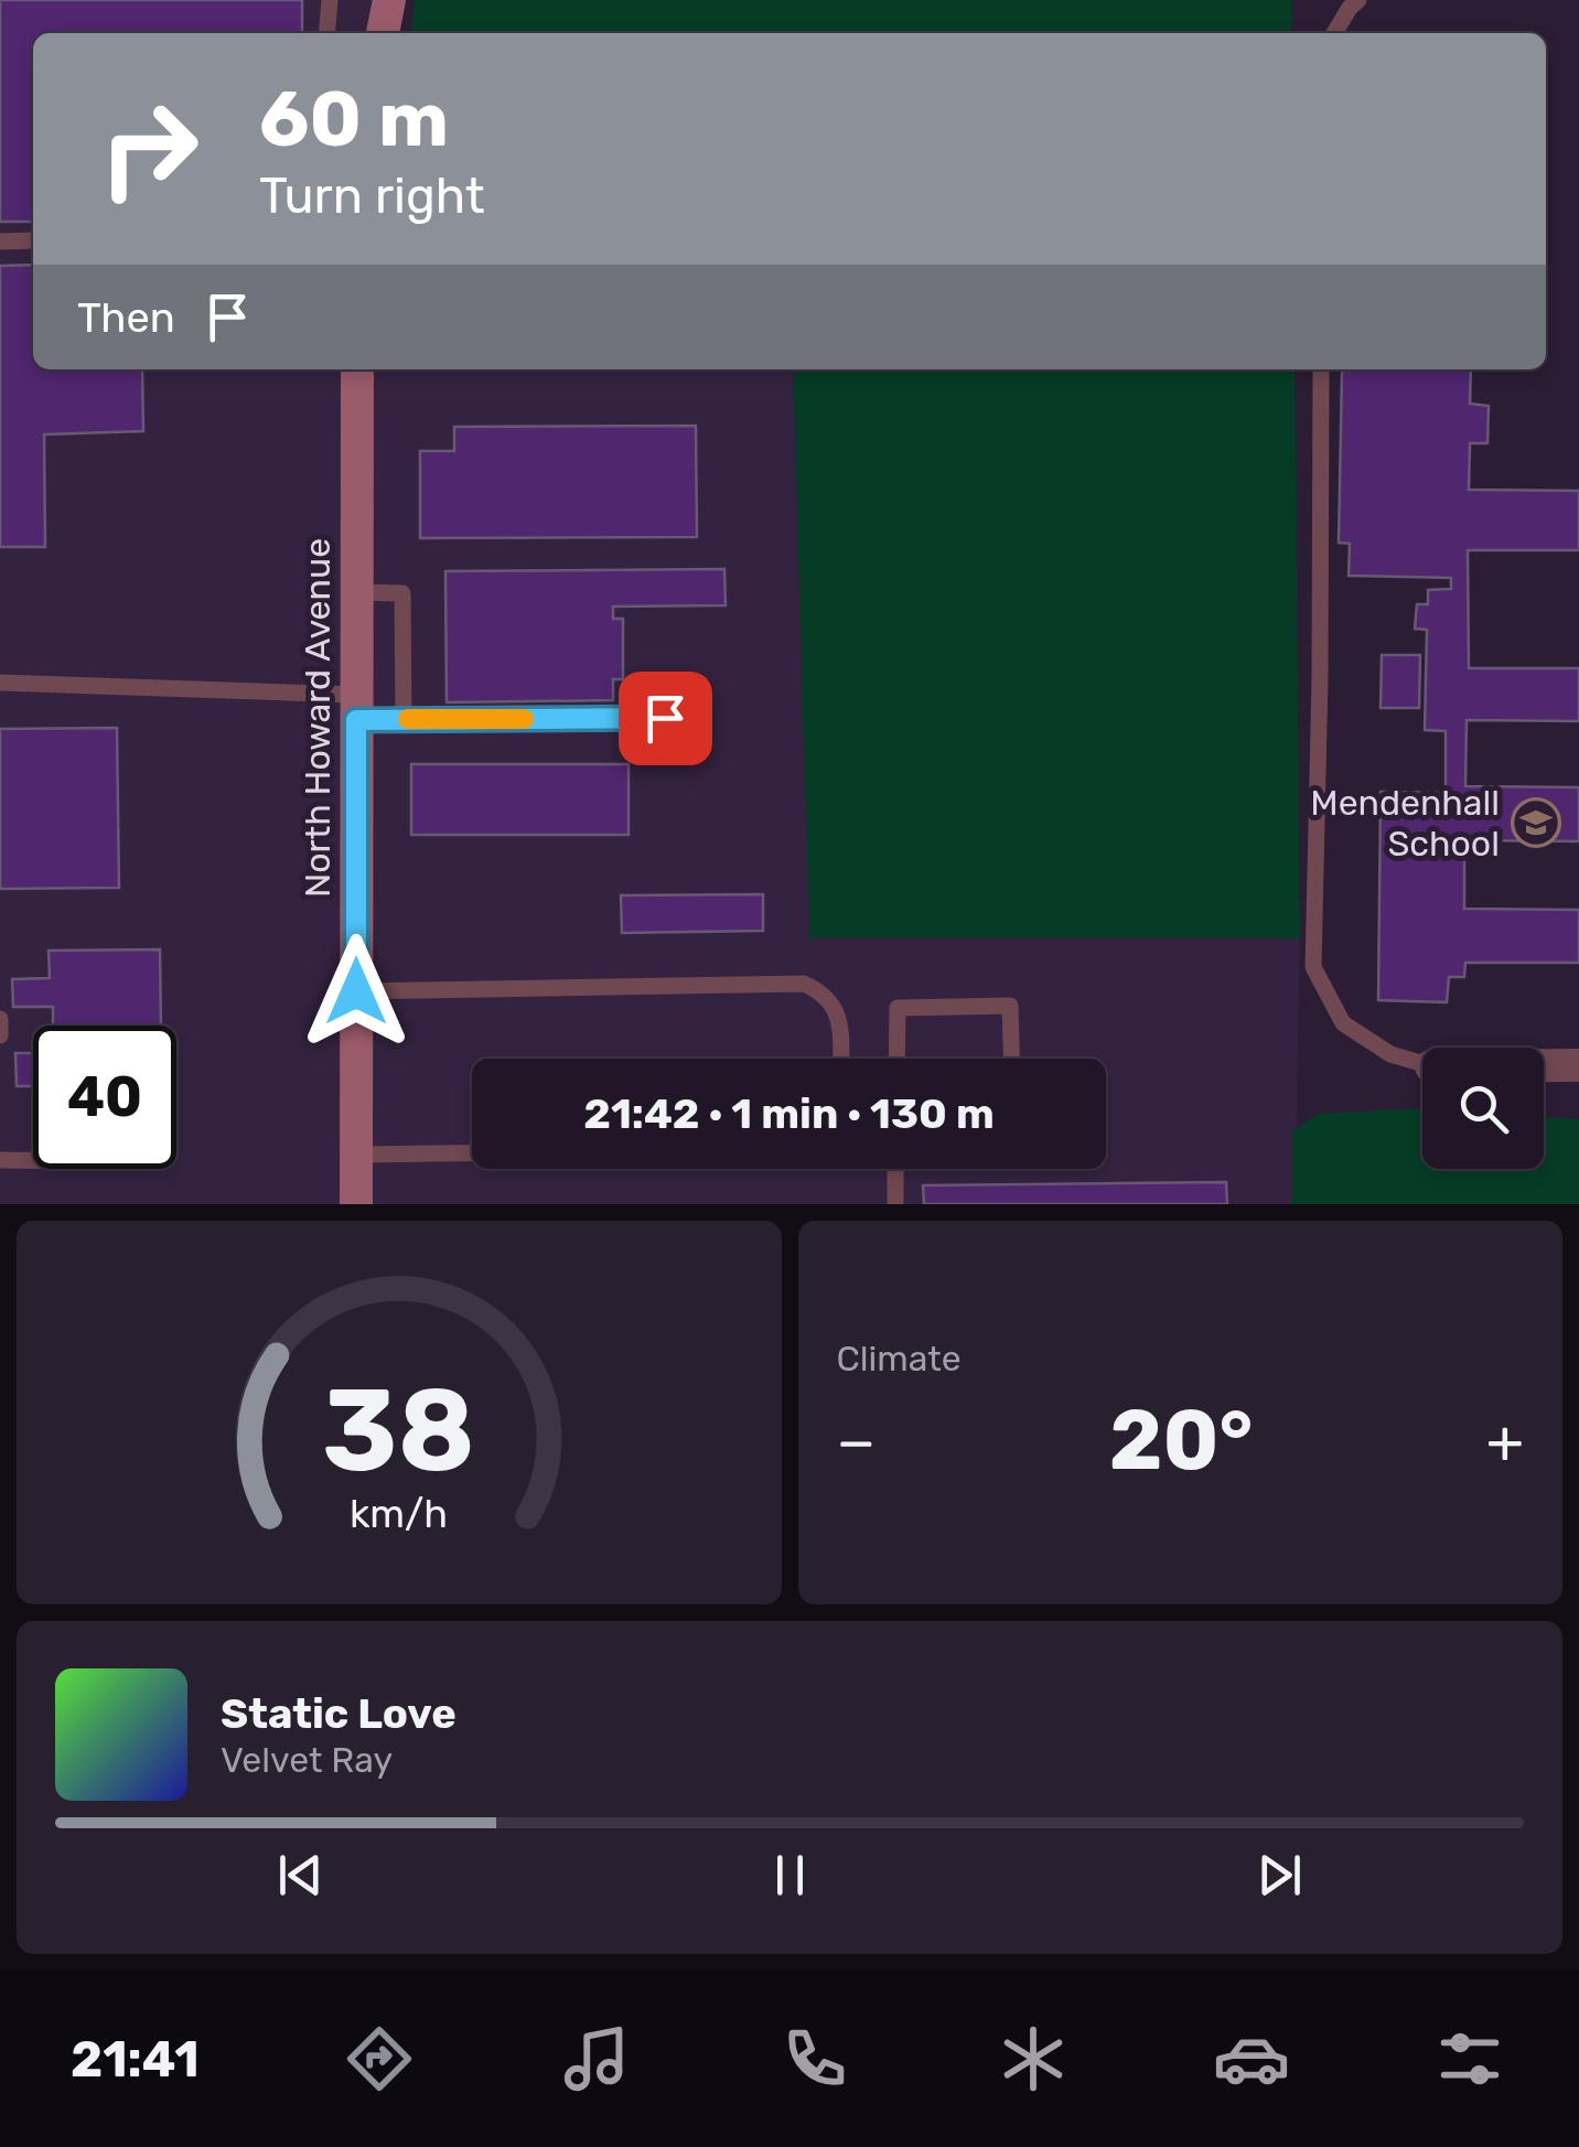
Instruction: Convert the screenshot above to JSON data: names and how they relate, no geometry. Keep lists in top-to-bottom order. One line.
{"streets":{"street":["North Howard Avenue"]},"places":{"school or university":["Mendenhall School"]},"page":{"turn":["60 m","Turn right"],"then":"Then","limit":"40","trip":"21:42 · 1 min · 130 m","tile":"Climate","heat":["−","20°","+"],"song":["Static Love","Velvet Ray"],"tabs":"21:41","gauge":["38","km/h"]}}
